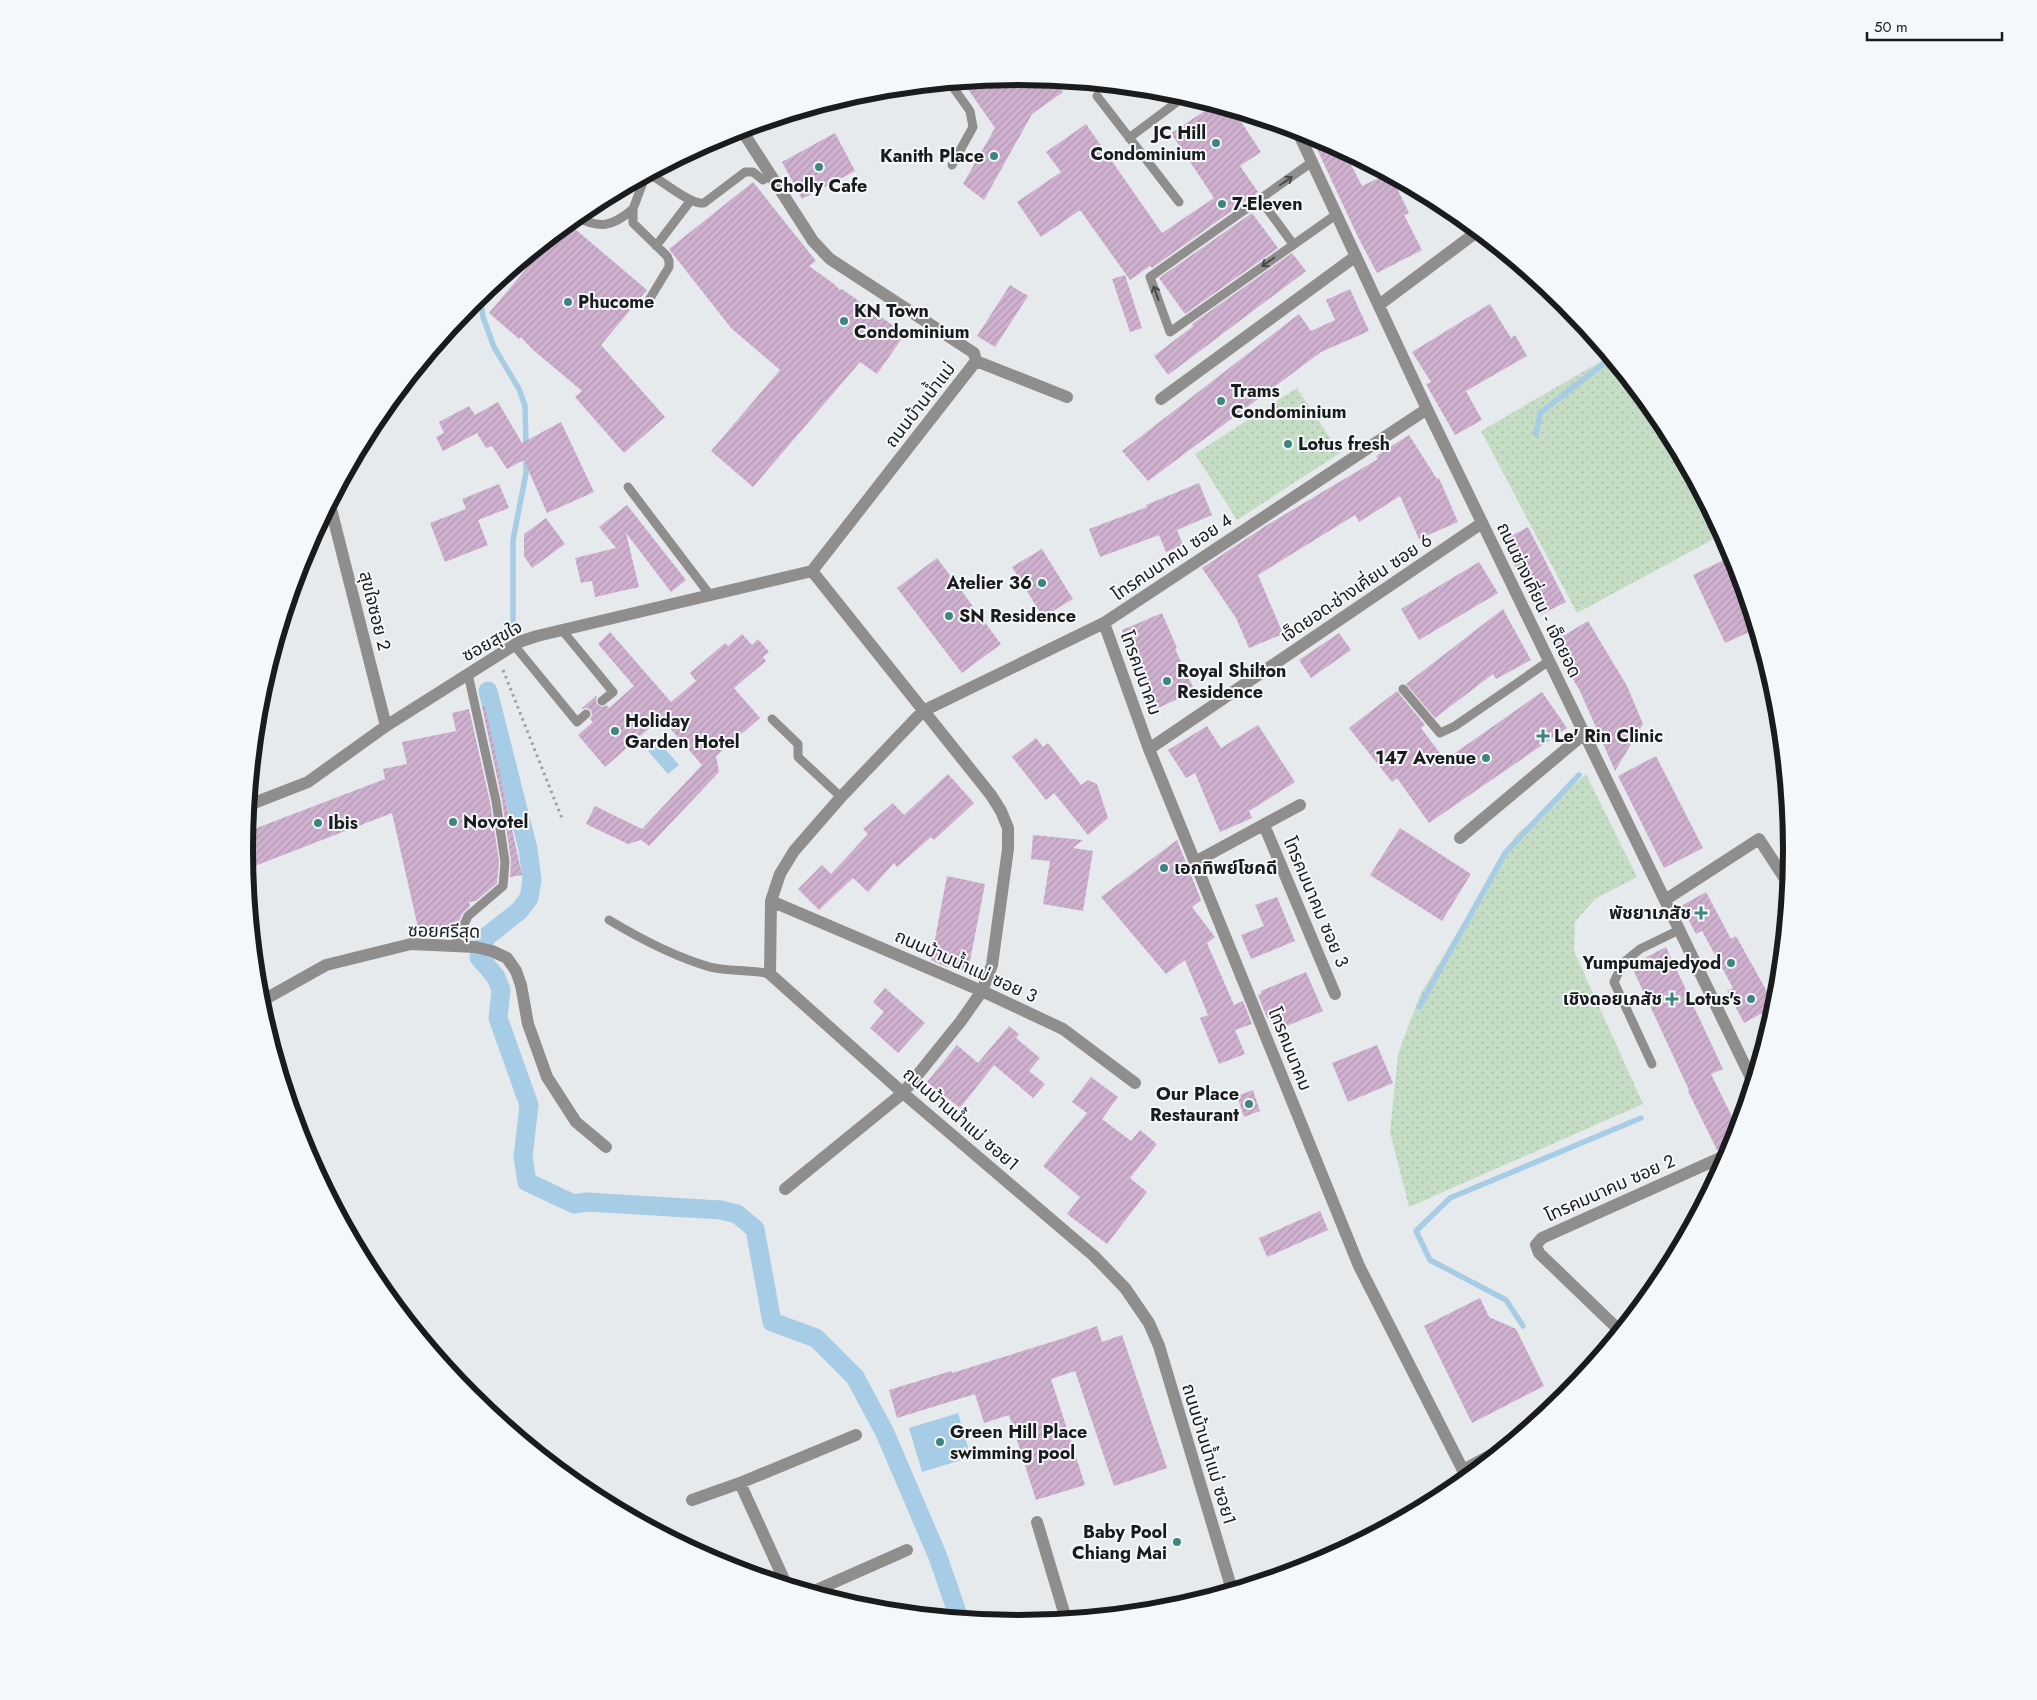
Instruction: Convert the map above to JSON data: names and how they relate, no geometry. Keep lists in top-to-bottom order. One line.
{"streets":{"street":["ถนนบ้านน้ำแม่","โทรคมนาคม ซอย 4","เจ็ดยอด-ช่างเคี่ยน ซอย 6","ถนนช่างเคี่ยน - เจ็ดยอด","สุขใจซอย 2","ซอยสุขใจ","โทรคมนาคม","โทรคมนาคม ซอย 3","ซอยศรีสุด","ถนนบ้านน้ำแม่ ซอย 3","ถนนบ้านน้ำแม่ ซอย1","โทรคมนาคม ซอย 2"]},"crossings":[["ถนนบ้านน้ำแม่","ซอยสุขใจ"],["โทรคมนาคม ซอย 4","ถนนช่างเคี่ยน - เจ็ดยอด"],["โทรคมนาคม ซอย 4","โทรคมนาคม"],["เจ็ดยอด-ช่างเคี่ยน ซอย 6","ถนนช่างเคี่ยน - เจ็ดยอด"],["เจ็ดยอด-ช่างเคี่ยน ซอย 6","โทรคมนาคม"],["สุขใจซอย 2","ซอยสุขใจ"],["โทรคมนาคม","โทรคมนาคม ซอย 3"]],"places":{"other":["JC Hill Condominium","Kanith Place","Cholly Cafe","7-Eleven","Phucome","KN Town Condominium","Trams Condominium","Lotus fresh","Atelier 36","SN Residence","Royal Shilton Residence","Holiday Garden Hotel","147 Avenue","Novotel","Ibis","เอกทิพย์โชคดี","Yumpumajedyod","Lotus's","Our Place Restaurant","Green Hill Place swimming pool","Baby Pool Chiang Mai"],"health":["Le' Rin Clinic","พัชยาเภสัช","เชิงดอยเภสัช"]},"scale_bar":"50 m"}
